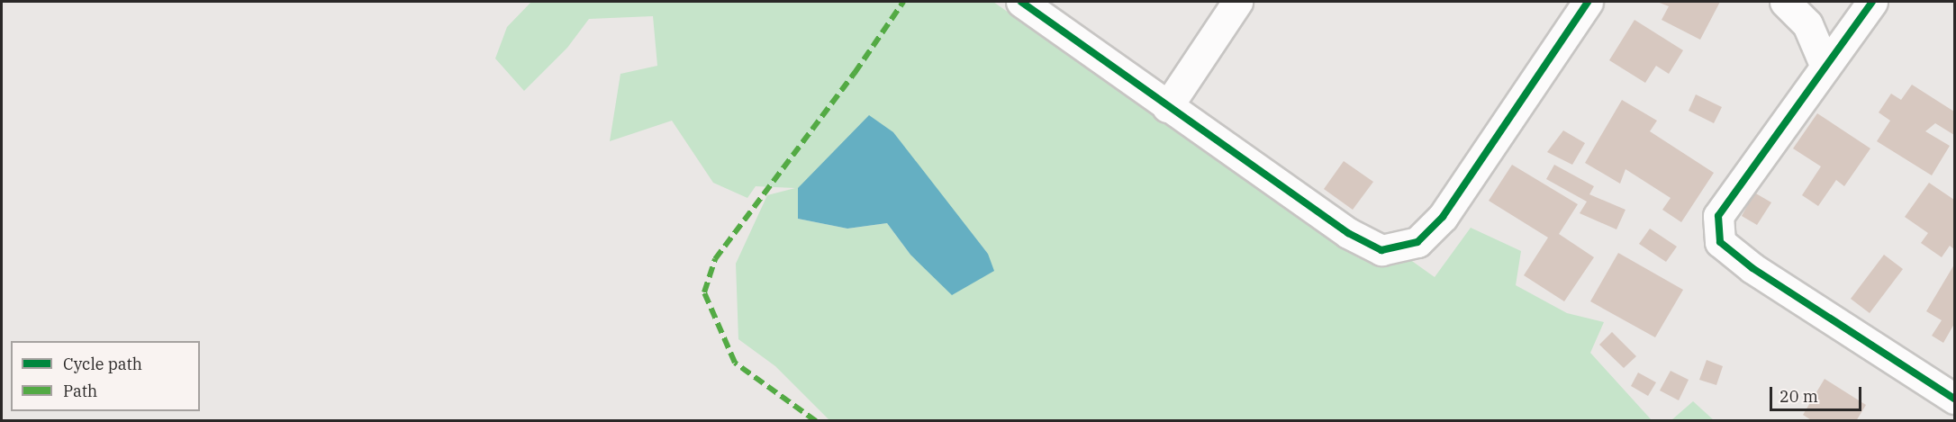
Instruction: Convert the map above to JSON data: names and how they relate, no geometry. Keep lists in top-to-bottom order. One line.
{"legend":["Cycle path","Path"],"scale_bar":"20 m"}
